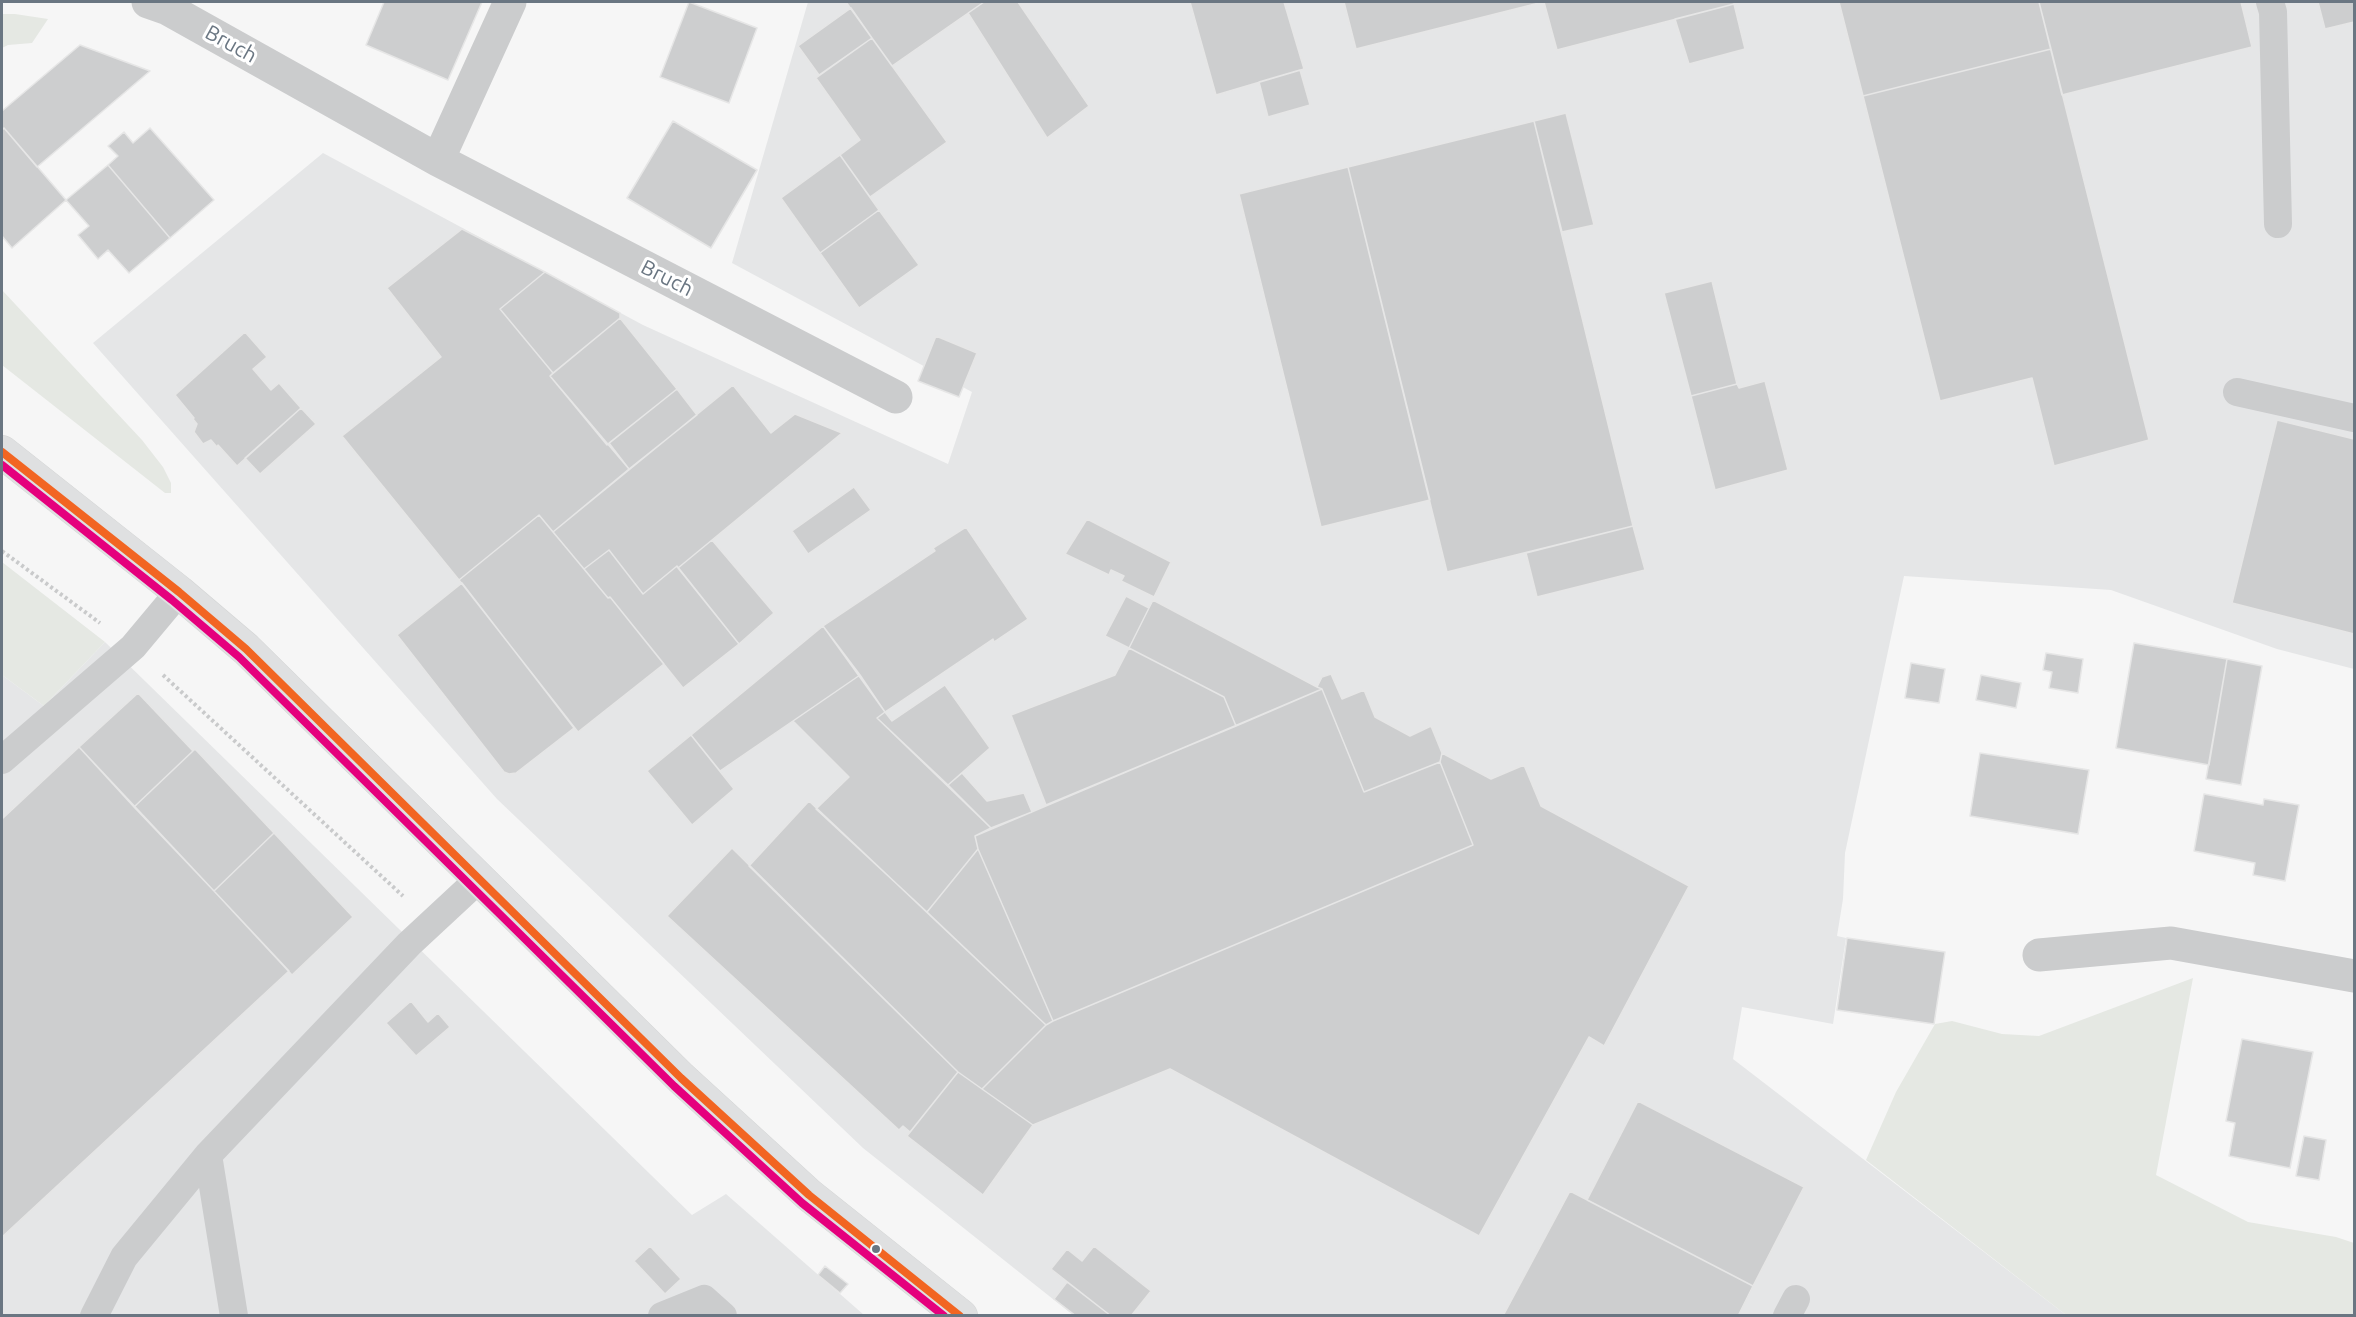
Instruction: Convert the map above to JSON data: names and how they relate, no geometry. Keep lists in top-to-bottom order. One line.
{"streets":{"street":["Bruch"]}}
